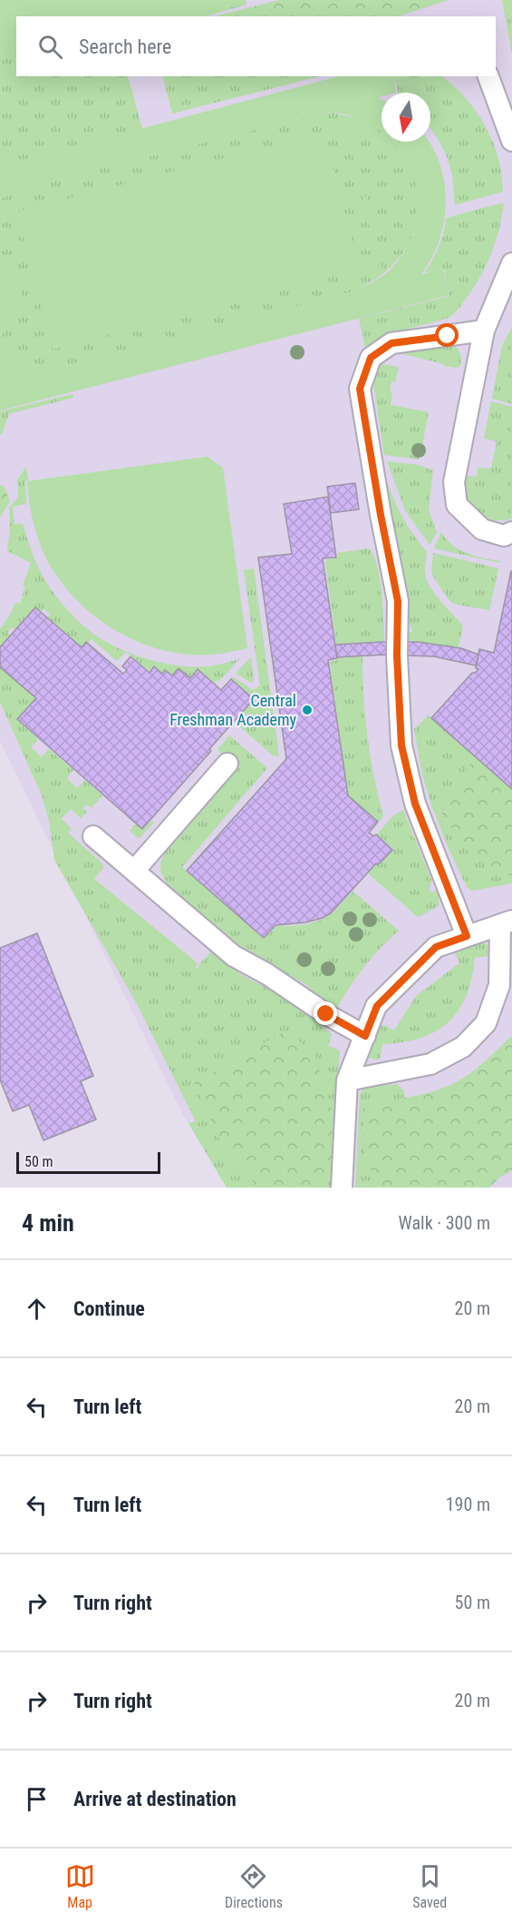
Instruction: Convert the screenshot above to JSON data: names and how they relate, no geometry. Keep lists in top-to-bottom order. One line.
{"places":["Central Freshman Academy"],"scale_bar":"50 m","north":"bottom","page":{"search":"Search here","scale":"50 m","heading":["4 min","Walk · 300 m"],"list":[["Continue","20 m"],["Turn left","20 m"],["Turn left","190 m"],["Turn right","50 m"],["Turn right","20 m"],"Arrive at destination"],"nav":["Map","Directions","Saved"]}}
